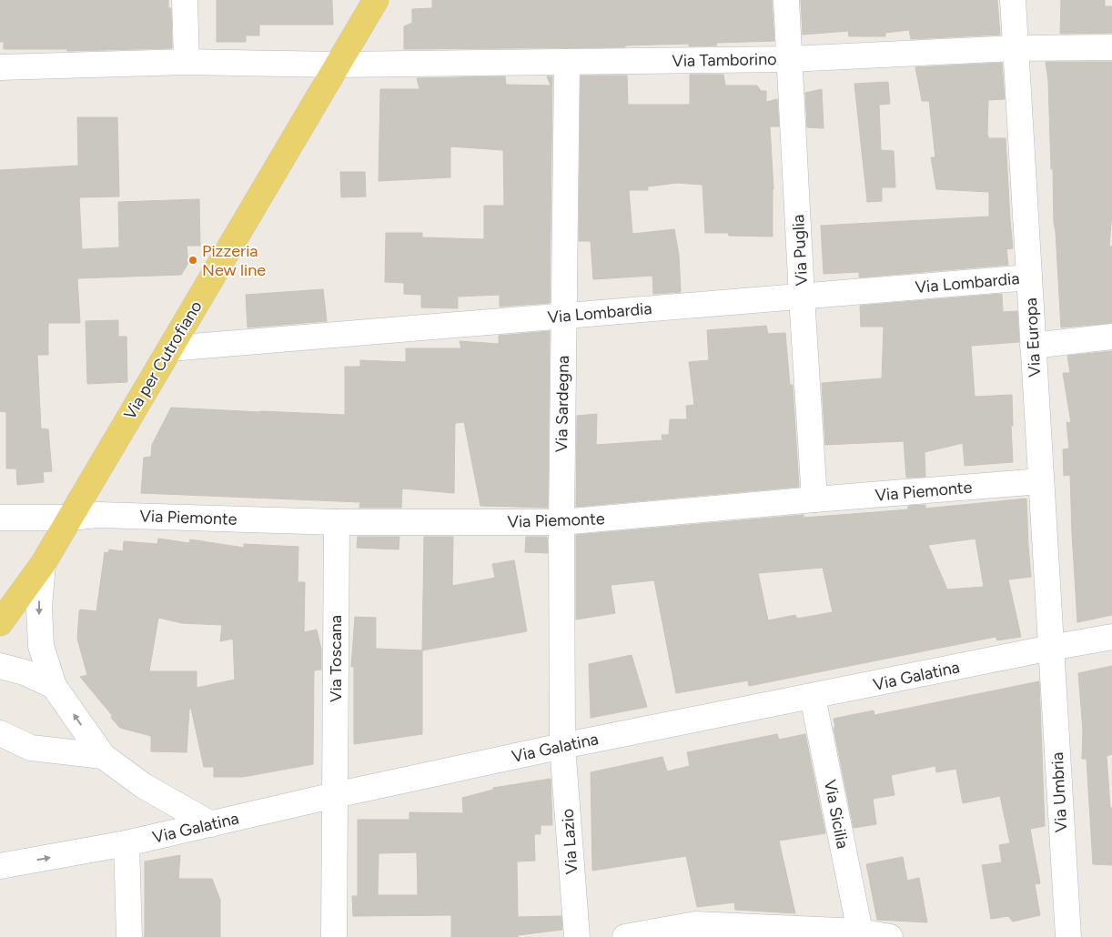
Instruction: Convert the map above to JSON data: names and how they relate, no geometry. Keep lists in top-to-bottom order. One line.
{"streets":{"main road":["Via per Cutrofiano"],"street":["Via Tamborino","Via Puglia","Via Lombardia","Via Europa","Via Sardegna","Via Piemonte","Via Toscana","Via Galatina","Via Umbria","Via Sicilia","Via Lazio"]},"crossings":[["Via Tamborino","Via Puglia"],["Via Tamborino","Via Europa"],["Via Tamborino","Via per Cutrofiano"],["Via Tamborino","Via Sardegna"],["Via Puglia","Via Lombardia"],["Via Puglia","Via Piemonte"],["Via Lombardia","Via Europa"],["Via Lombardia","Via per Cutrofiano"],["Via Lombardia","Via Sardegna"],["Via Europa","Via Piemonte"],["Via Europa","Via Galatina"],["Via Europa","Via Umbria"],["Via per Cutrofiano","Via Piemonte"],["Via Sardegna","Via Piemonte"],["Via Sardegna","Via Galatina"],["Via Sardegna","Via Lazio"],["Via Piemonte","Via Toscana"],["Via Toscana","Via Galatina"],["Via Galatina","Via Umbria"],["Via Galatina","Via Sicilia"],["Via Galatina","Via Lazio"]],"places":["Pizzeria New line"]}
